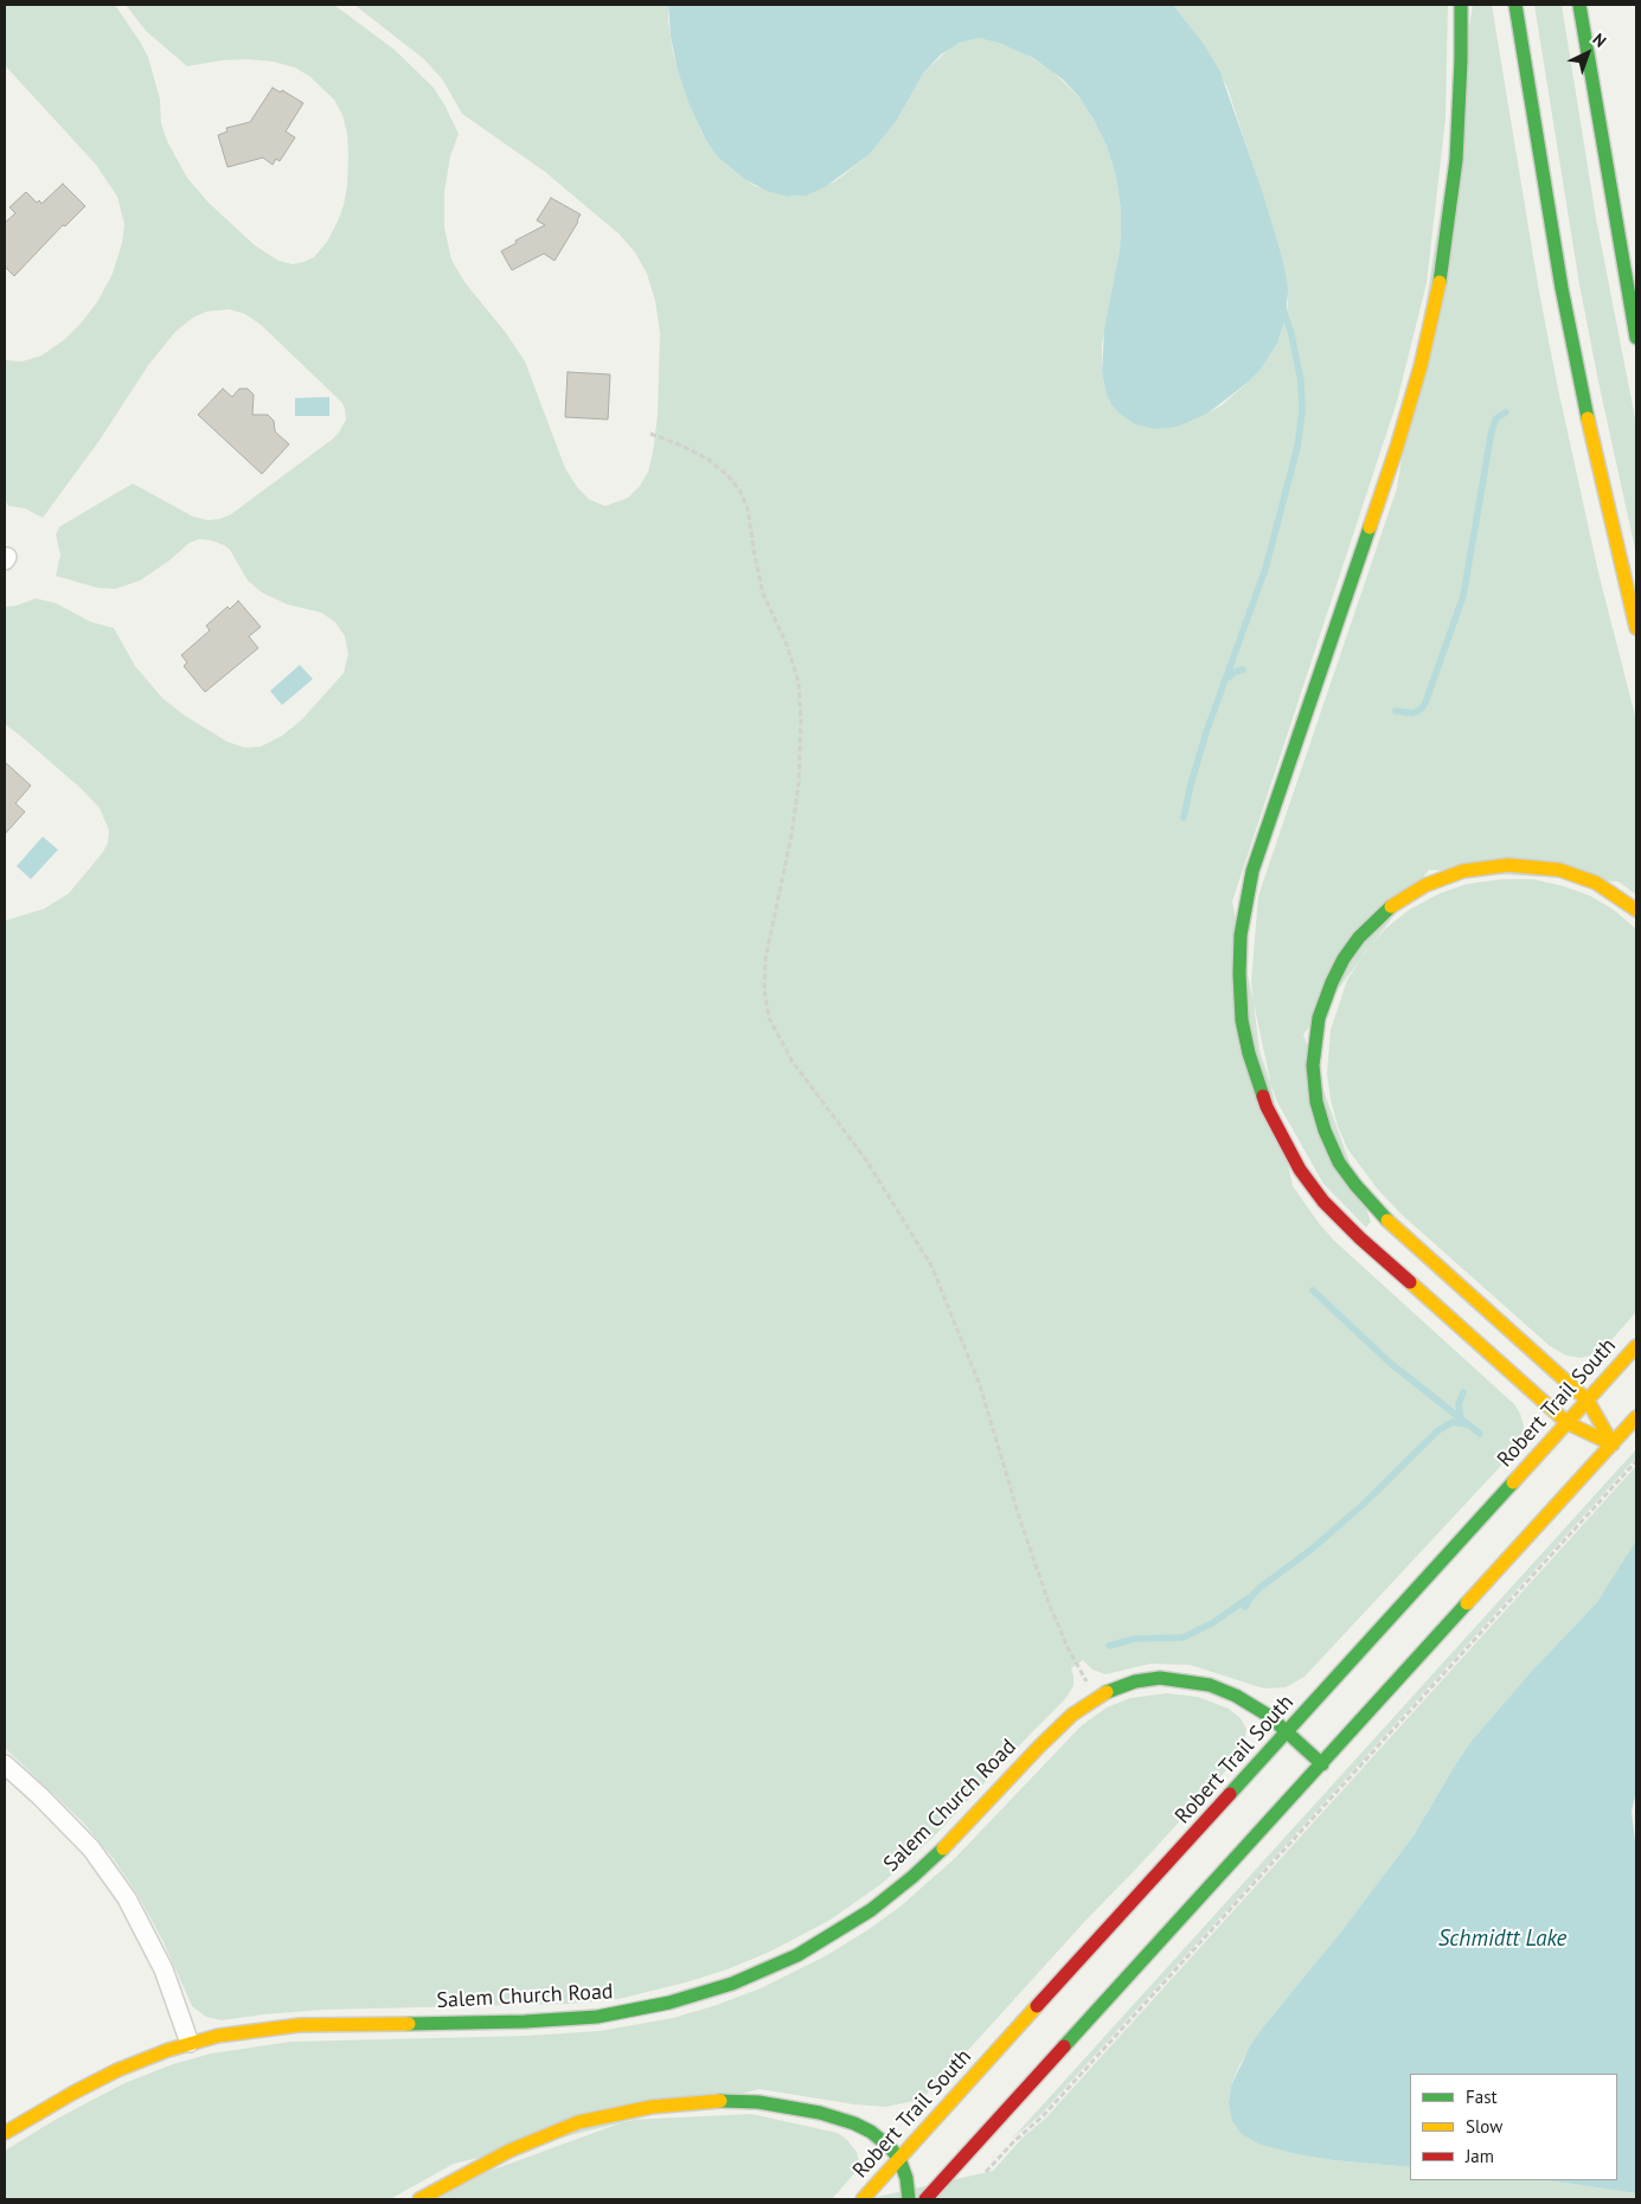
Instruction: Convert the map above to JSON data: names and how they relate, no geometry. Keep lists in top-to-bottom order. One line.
{"streets":{"main road":["Robert Trail South","Salem Church Road"]},"crossings":[["Robert Trail South","Salem Church Road"]],"water":["Schmidtt Lake"],"legend":["Fast","Slow","Jam"],"north":"top right"}
